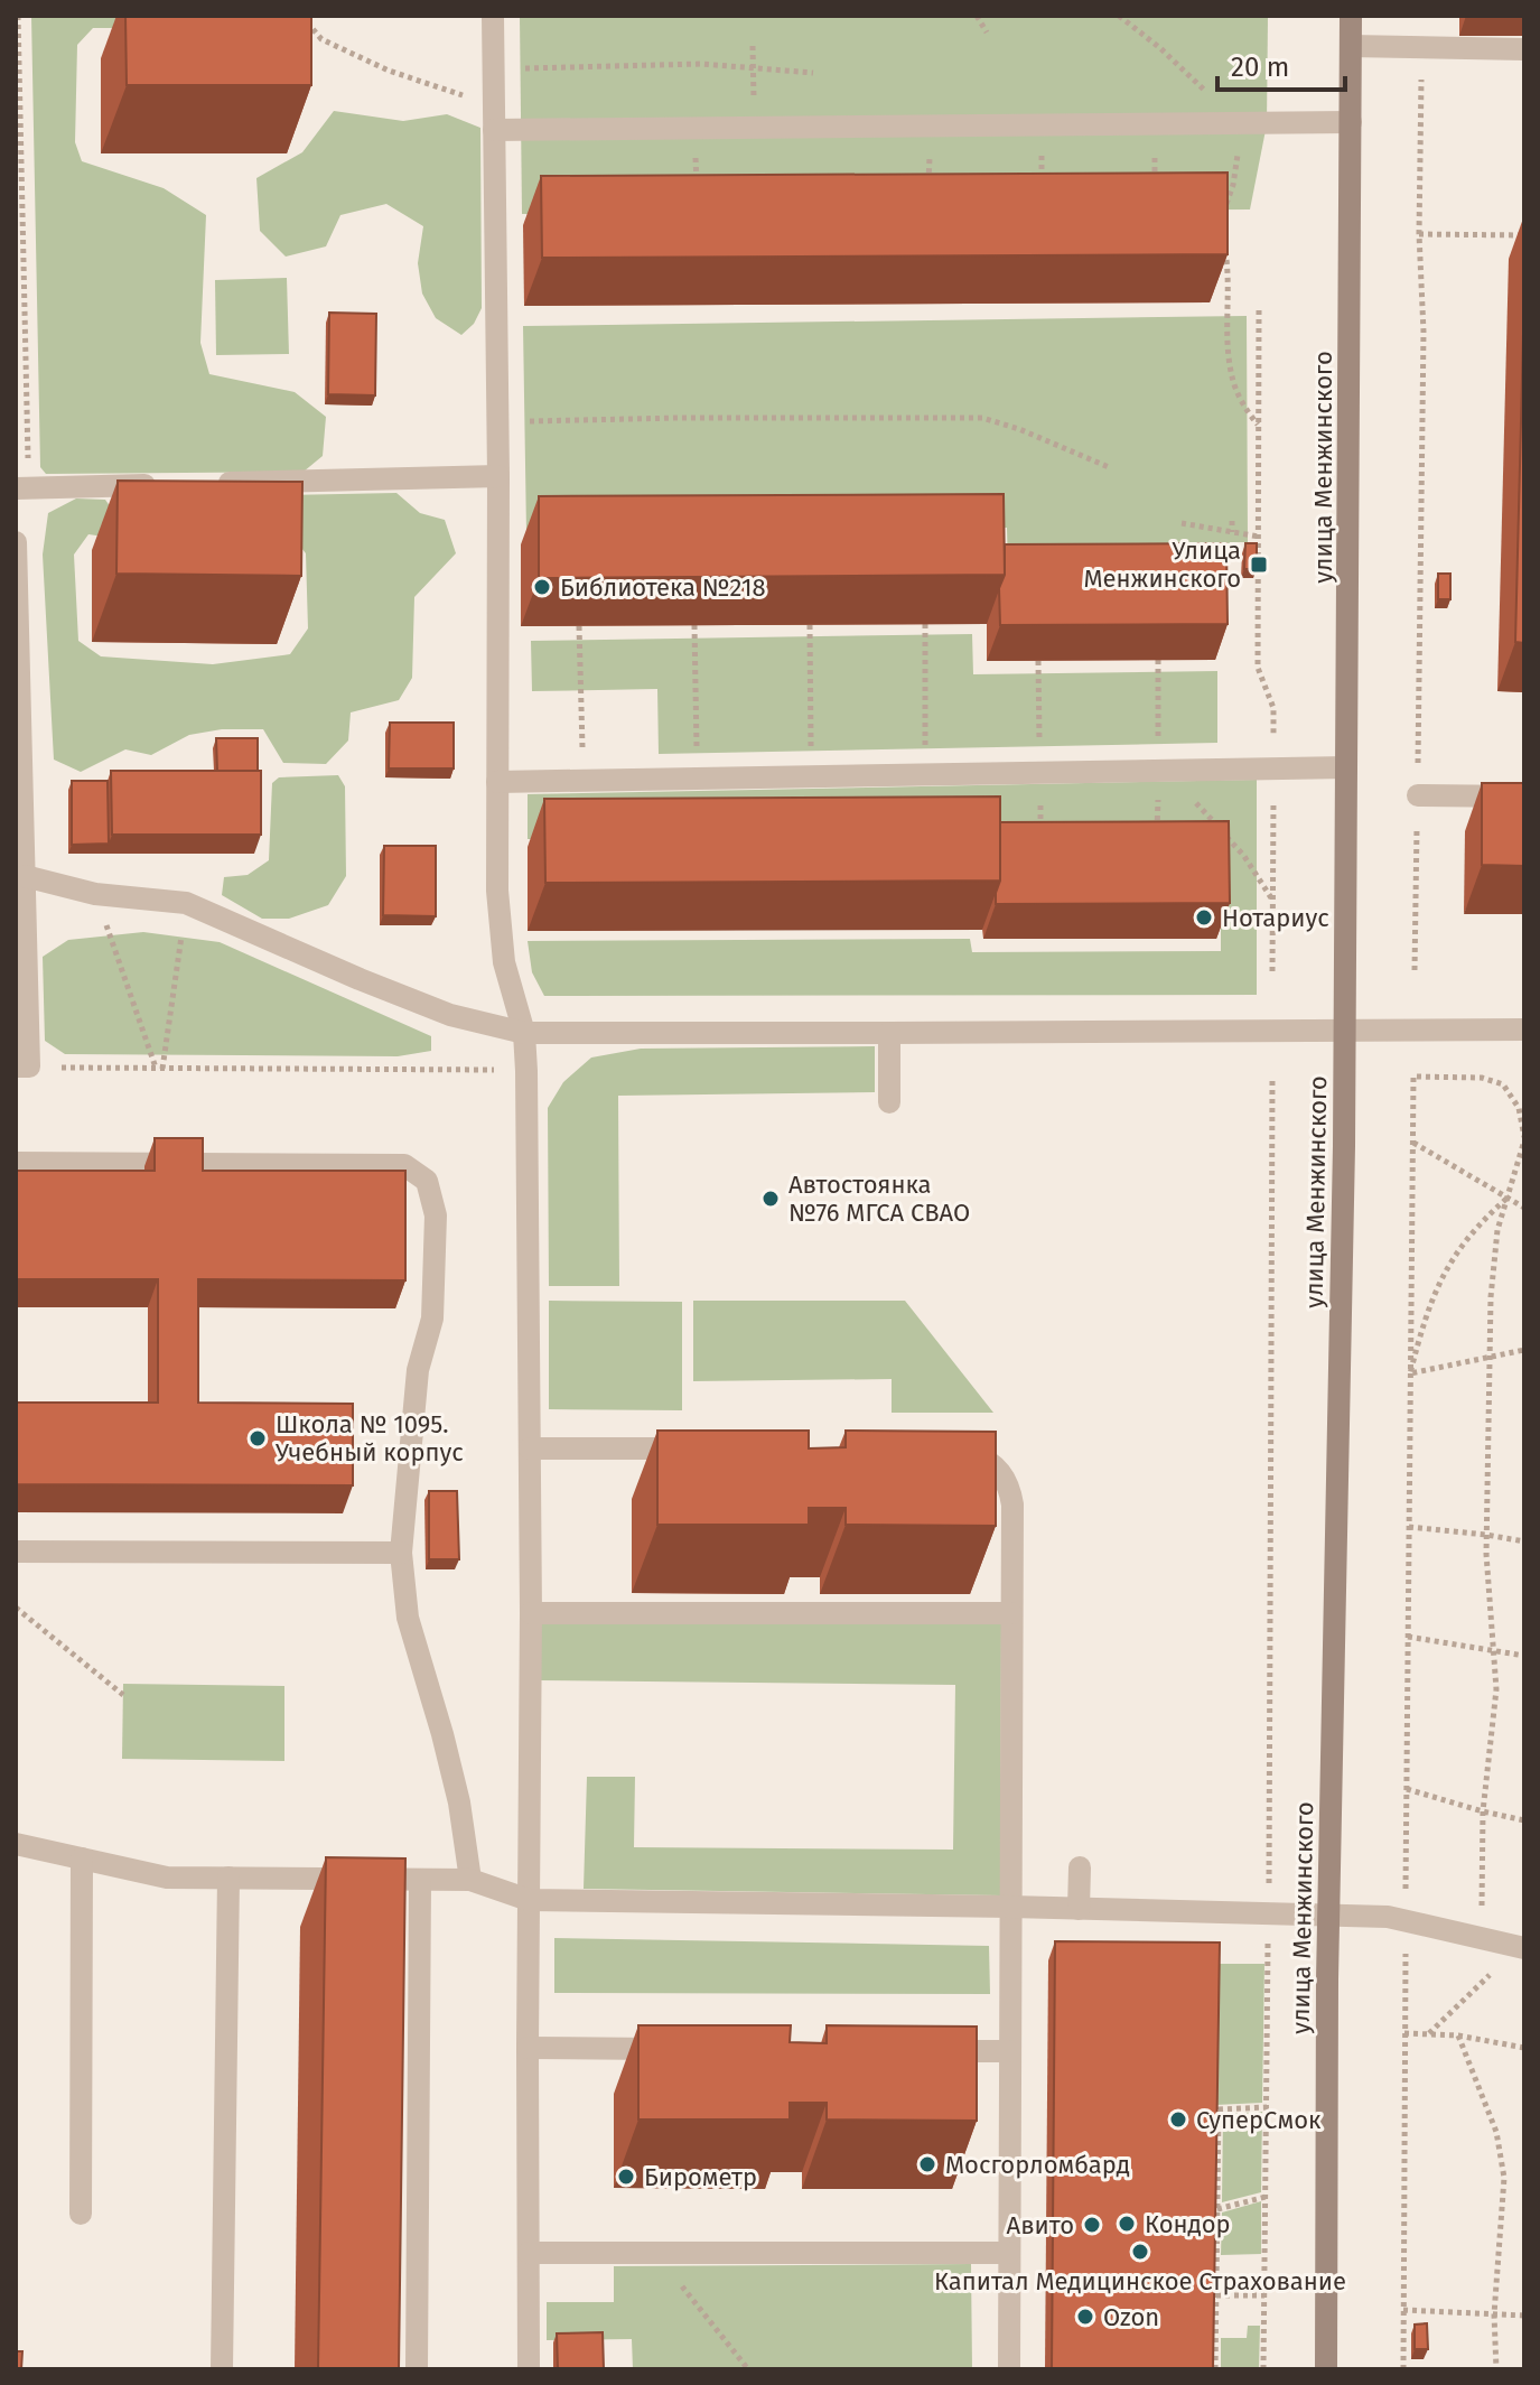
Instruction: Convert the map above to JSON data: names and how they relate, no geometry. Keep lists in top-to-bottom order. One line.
{"streets":{"main road":["улица Менжинского"]},"places":{"transit":["Улица Менжинского"],"other":["Библиотека №218","Нотариус","Автостоянка №76 МГСА СВАО","Школа № 1095. Учебный корпус","СуперСмок","Мосгорломбард","Бирометр","Кондор","Авито","Капитал Медицинское Страхование","Ozon"]},"scale_bar":"20 m"}
